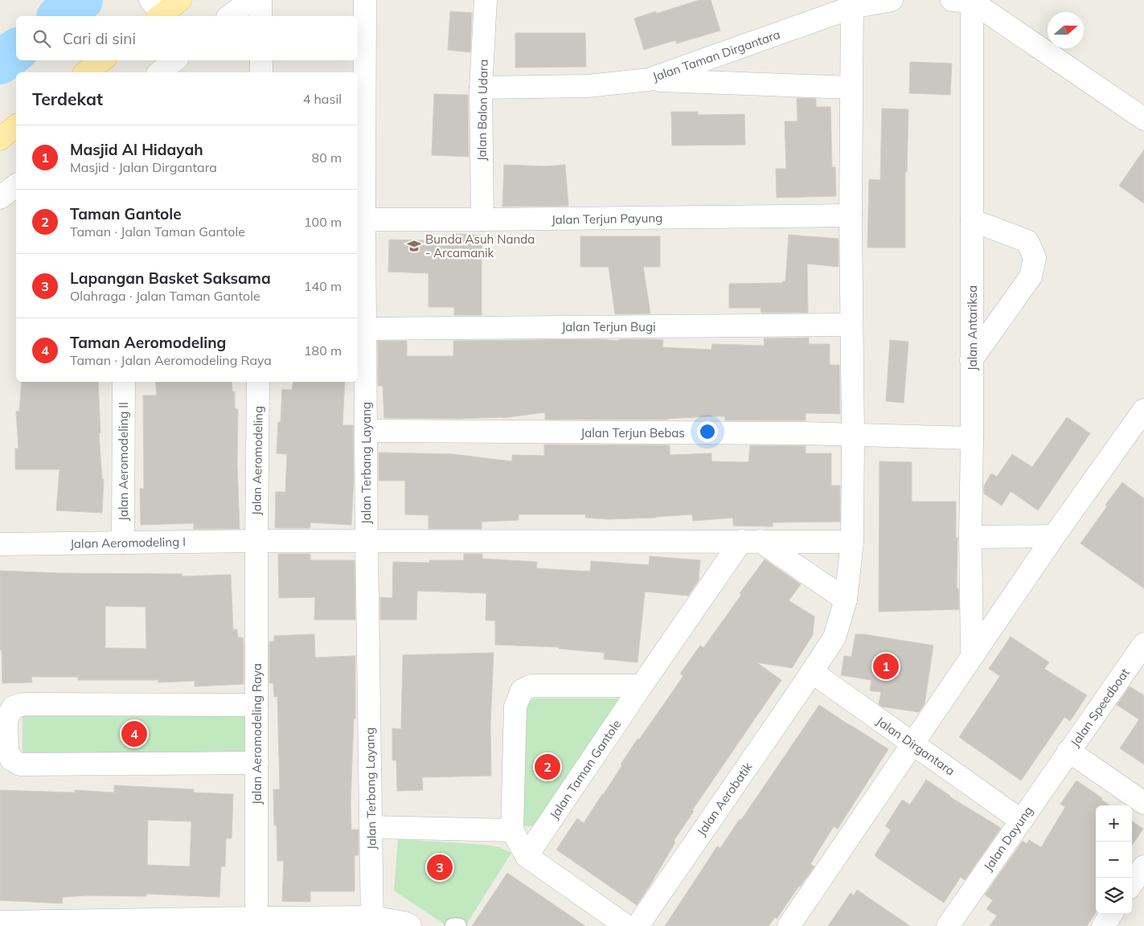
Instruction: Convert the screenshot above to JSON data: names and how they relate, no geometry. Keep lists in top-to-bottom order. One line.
{"streets":{"street":["Jalan Taman Dirgantara","Jalan Balon Udara","Jalan Terjun Payung","Jalan Terjun Bugi","Jalan Antariksa","Jalan Terjun Bebas","Jalan Aeromodeling","Jalan Aeromodeling II","Jalan Terbang Layang","Jalan Aeromodeling I","Jalan Speedboat","Jalan Aeromodeling Raya","Jalan Dirgantara","Jalan Taman Gantole","Jalan Aerobatik","Jalan Dayung"]},"crossings":[["Jalan Taman Dirgantara","Jalan Balon Udara"],["Jalan Taman Dirgantara","Jalan Aerobatik"],["Jalan Balon Udara","Jalan Terjun Payung"],["Jalan Terjun Payung","Jalan Terbang Layang"],["Jalan Terjun Payung","Jalan Aerobatik"],["Jalan Terjun Bugi","Jalan Terbang Layang"],["Jalan Terjun Bugi","Jalan Aerobatik"],["Jalan Antariksa","Jalan Terjun Bebas"],["Jalan Terjun Bebas","Jalan Terbang Layang"],["Jalan Terjun Bebas","Jalan Aerobatik"],["Jalan Aeromodeling","Jalan Aeromodeling I"],["Jalan Aeromodeling","Jalan Aeromodeling Raya"],["Jalan Aeromodeling II","Jalan Aeromodeling I"],["Jalan Terbang Layang","Jalan Aeromodeling I"],["Jalan Aeromodeling I","Jalan Aeromodeling Raya"],["Jalan Aeromodeling I","Jalan Taman Gantole"],["Jalan Aeromodeling I","Jalan Aerobatik"],["Jalan Speedboat","Jalan Dayung"],["Jalan Dirgantara","Jalan Aerobatik"],["Jalan Dirgantara","Jalan Dayung"]],"places":{"school or university":["Bunda Asuh Nanda - Arcamanik"]},"north":"right","page":{"search":"Cari di sini","heading":["Terdekat","4 hasil"],"list":[{"mark":"1","name":"Masjid Al Hidayah","note":"Masjid · Jalan Dirgantara","value":"80 m"},{"mark":"2","name":"Taman Gantole","note":"Taman · Jalan Taman Gantole","value":"100 m"},{"mark":"3","name":"Lapangan Basket Saksama","note":"Olahraga · Jalan Taman Gantole","value":"140 m"},{"mark":"4","name":"Taman Aeromodeling","note":"Taman · Jalan Aeromodeling Raya","value":"180 m"}],"pins":["1","4","2","3"],"map_buttons":["+","−"]}}
